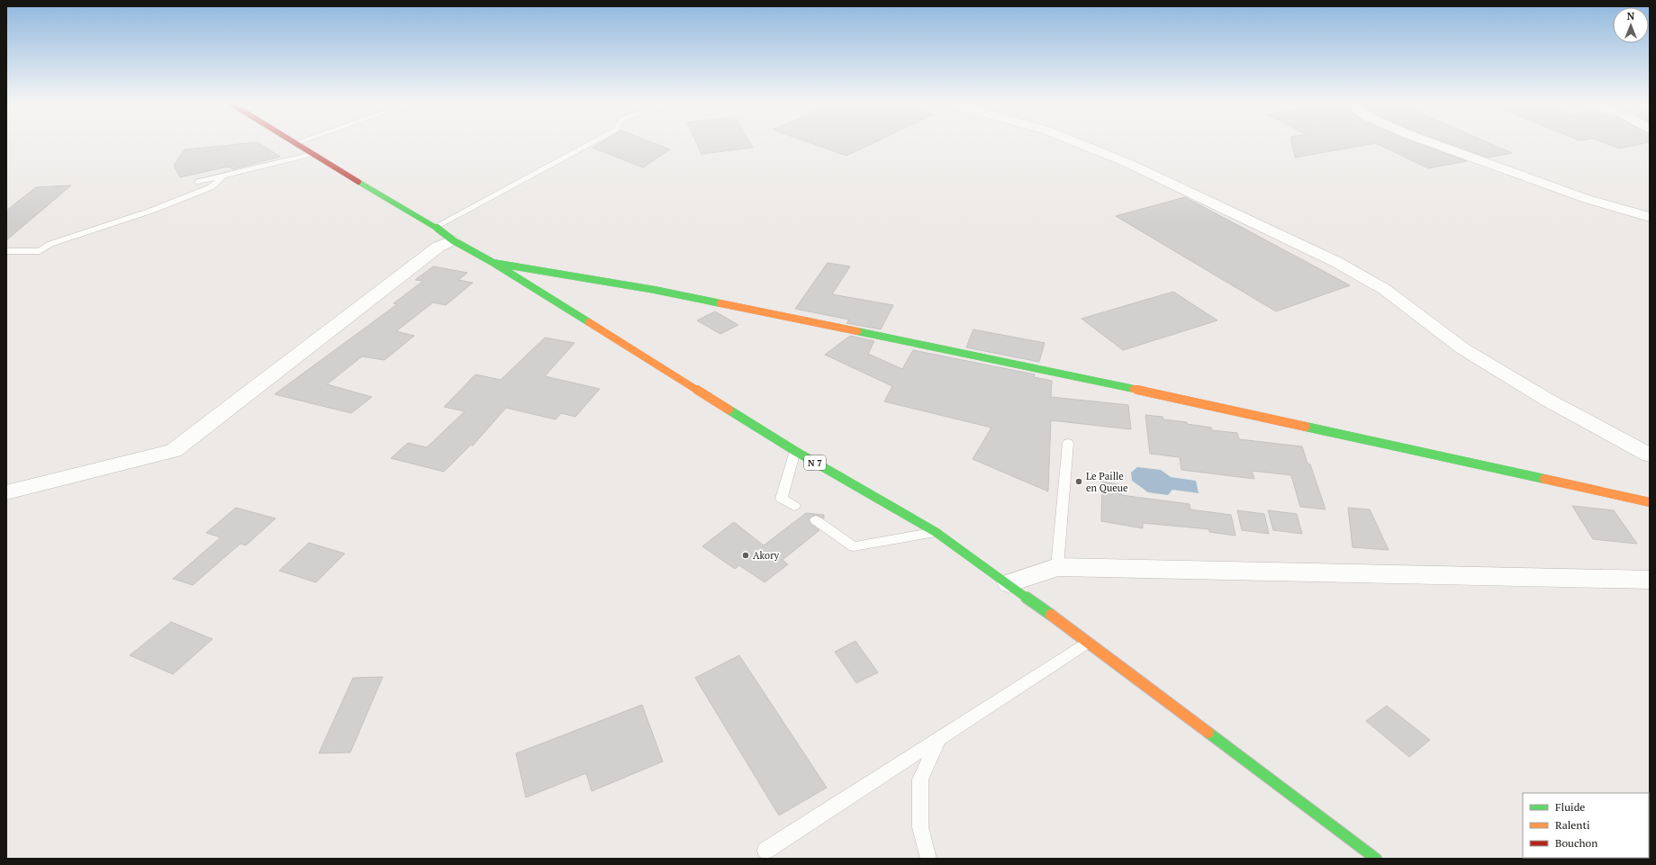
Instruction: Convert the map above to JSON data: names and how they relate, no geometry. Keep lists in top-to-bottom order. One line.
{"streets":{"main road":["N 7"]},"places":["Le Paille en Queue","Akory"],"legend":["Fluide","Ralenti","Bouchon"],"north":"top"}
